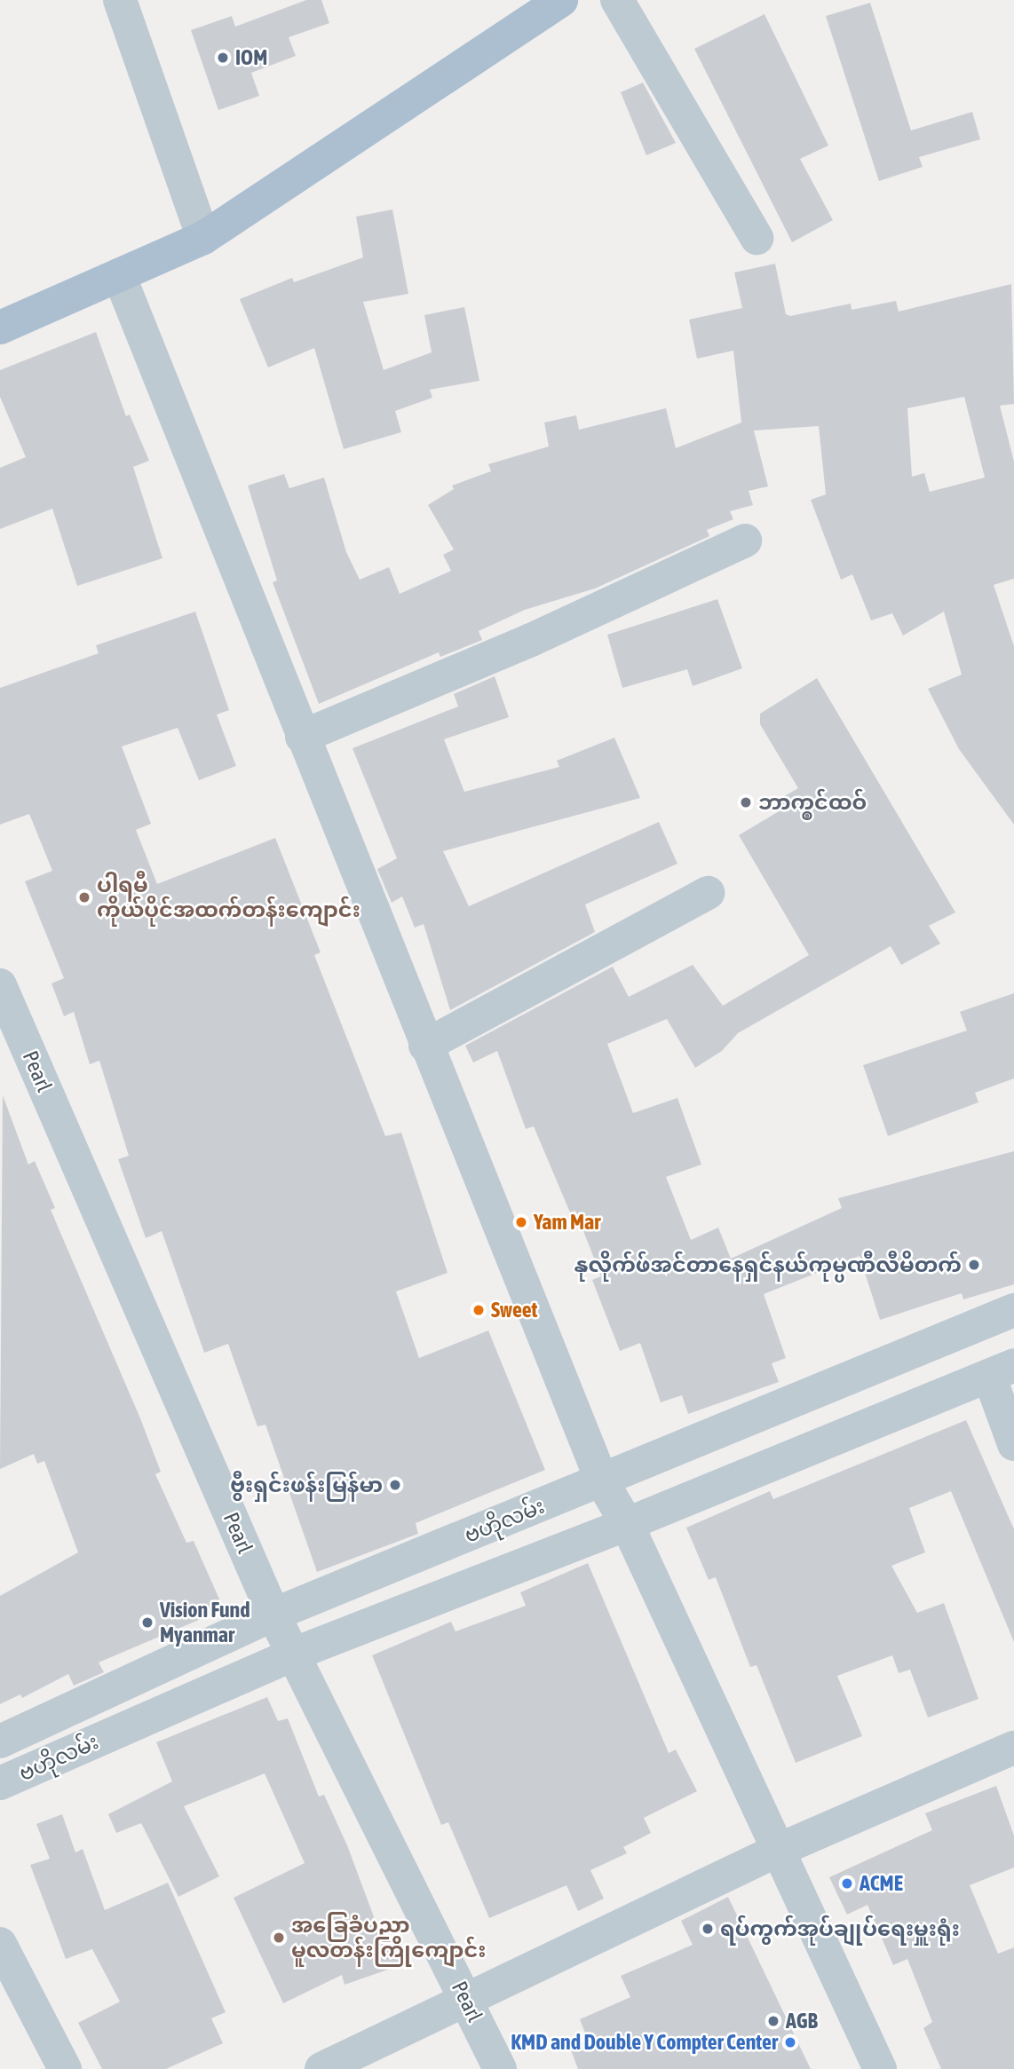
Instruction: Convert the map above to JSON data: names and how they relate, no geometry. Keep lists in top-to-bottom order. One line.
{"streets":{"street":["Pearl","ဗဟိုလမ်း"]},"crossings":[["Pearl","ဗဟိုလမ်း"]],"places":["IOM","ဘာက္ၜၚ်ထဝ်","ပါရမီ ကိုယ်ပိုင်အထက်တန်းကျောင်း","Yam Mar","နုလိုက်ဖ်အင်တာနေရှင်နယ်ကုမ္ပဏီလီမိတက်","Sweet","ဗွီးရှင်းဖန်းမြန်မာ","Vision Fund Myanmar","ACME","ရပ်ကွက်အုပ်ချုပ်ရေးမှူးရုံး","အခြေခံပညာ မူလတန်းကြိုကျောင်း","AGB","KMD and Double Y Compter Center"]}
